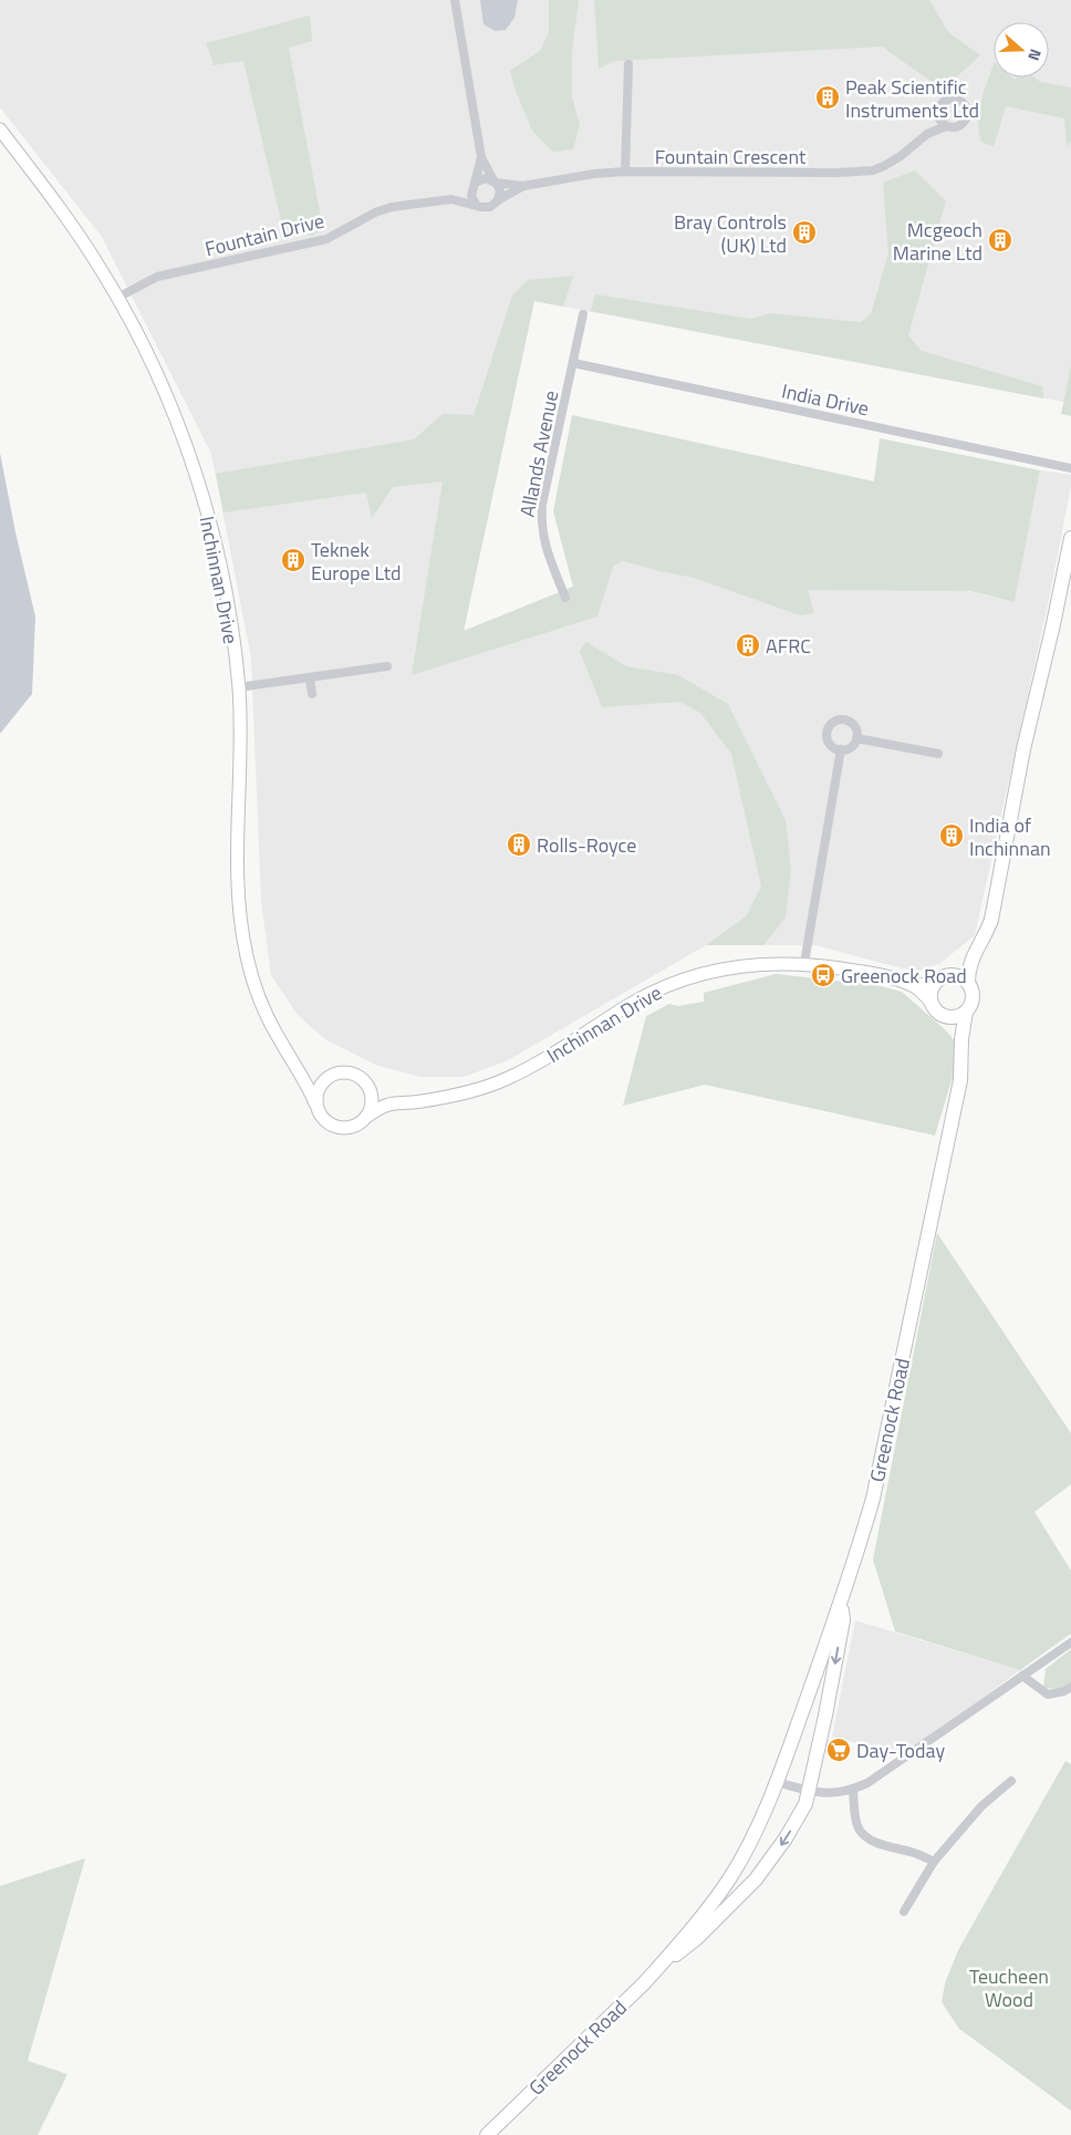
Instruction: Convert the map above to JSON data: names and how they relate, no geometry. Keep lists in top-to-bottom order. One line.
{"streets":{"main road":["Greenock Road"],"street":["Fountain Crescent","Fountain Drive","India Drive","Allands Avenue","Inchinnan Drive"]},"crossings":[["Fountain Crescent","Fountain Drive"],["Fountain Drive","Inchinnan Drive"],["India Drive","Allands Avenue"],["Inchinnan Drive","Greenock Road"]],"parks":["Teucheen Wood"],"places":{"building":["Peak Scientific Instruments Ltd","Bray Controls (UK) Ltd","Mcgeoch Marine Ltd","Teknek Europe Ltd","AFRC","India of Inchinnan","Rolls-Royce"],"bus stop":["Greenock Road"],"supermarket":["Day-Today"]},"north":"right"}
